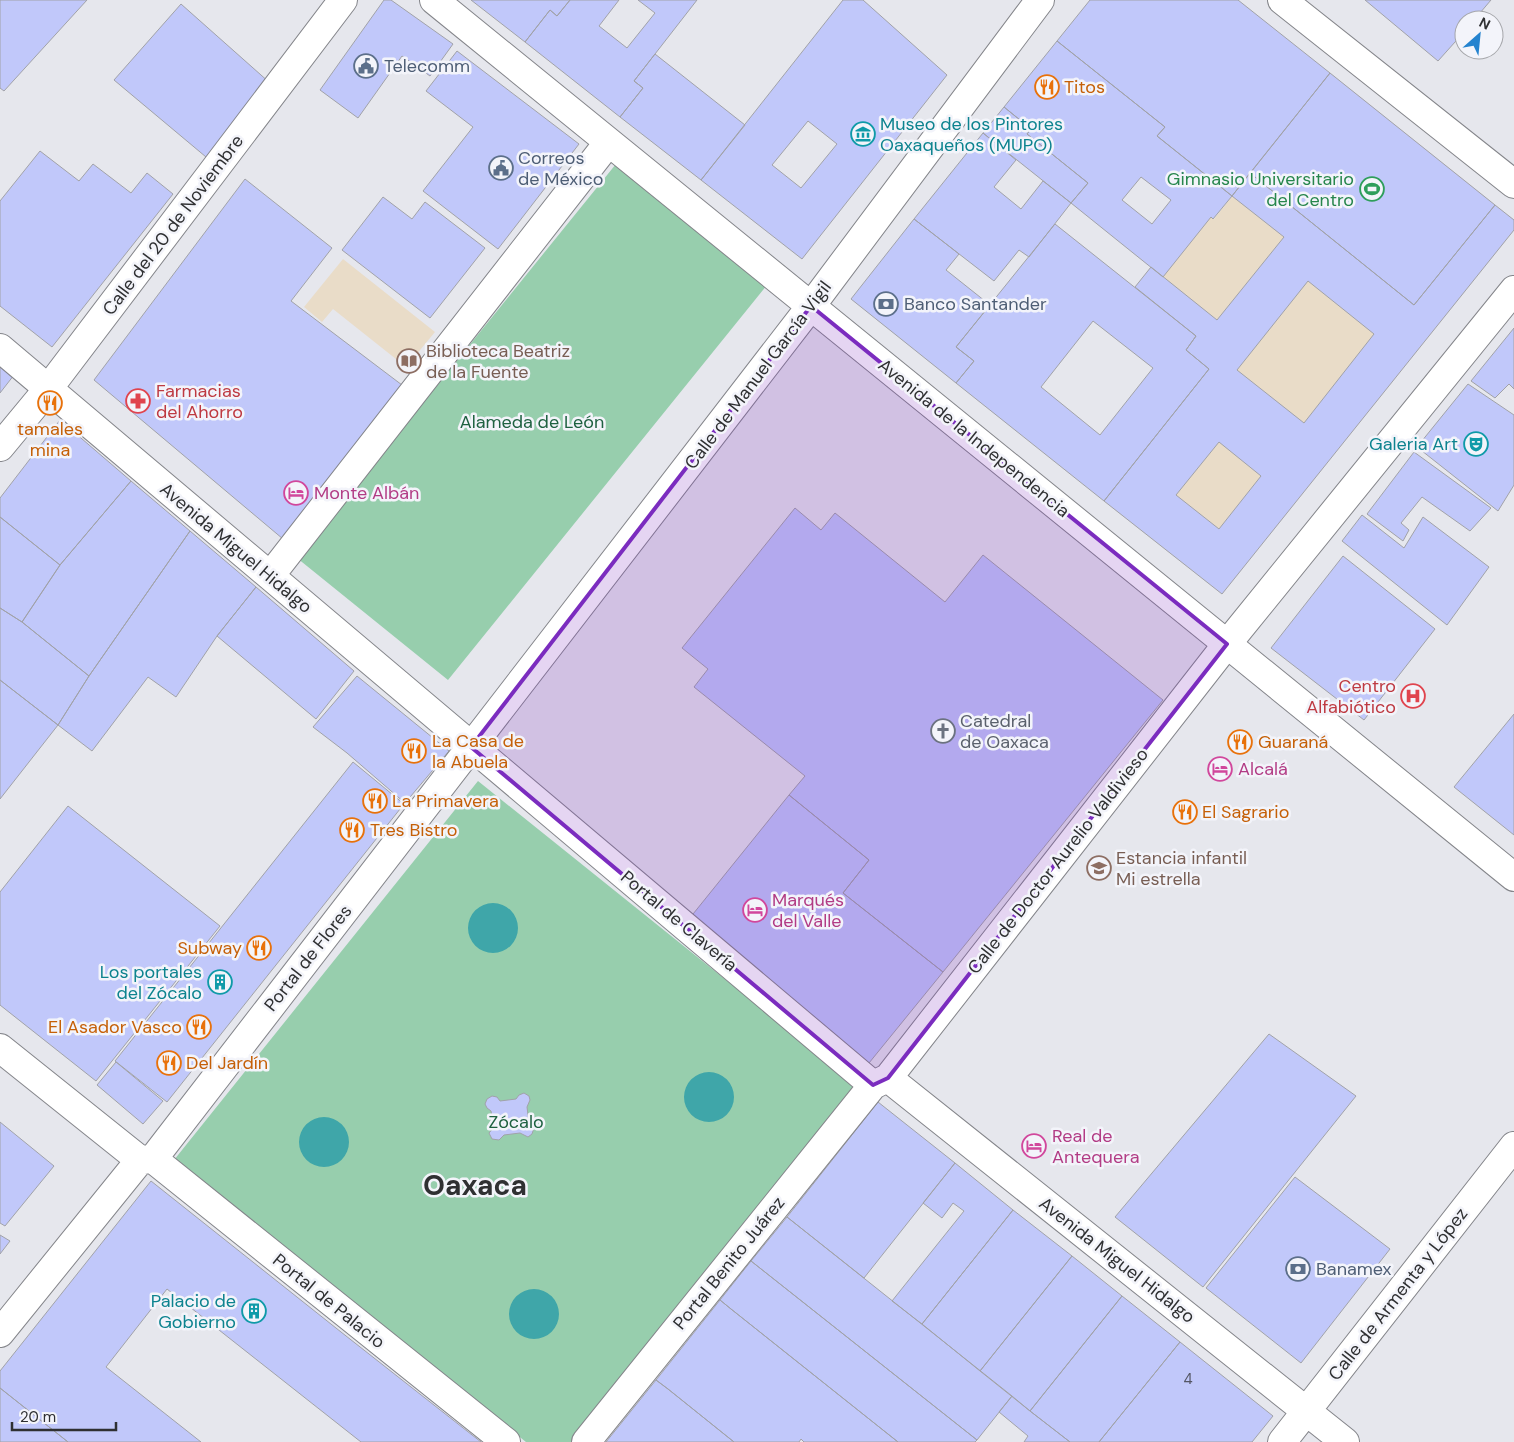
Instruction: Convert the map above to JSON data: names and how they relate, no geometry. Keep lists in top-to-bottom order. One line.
{"streets":{"street":["Calle del 20 de Noviembre","Calle de Manuel García Vigil","Avenida de la Independencia","Avenida Miguel Hidalgo","Calle de Doctor Aurelio Valdivieso","Portal de Clavería","Portal de Flores","Portal Benito Juárez","Calle de Armenta y López","Portal de Palacio"]},"crossings":[["Calle del 20 de Noviembre","Avenida Miguel Hidalgo"],["Calle de Manuel García Vigil","Avenida de la Independencia"],["Calle de Manuel García Vigil","Avenida Miguel Hidalgo"],["Calle de Manuel García Vigil","Portal de Clavería"],["Calle de Manuel García Vigil","Portal de Flores"],["Avenida de la Independencia","Calle de Doctor Aurelio Valdivieso"],["Avenida Miguel Hidalgo","Calle de Doctor Aurelio Valdivieso"],["Avenida Miguel Hidalgo","Portal de Clavería"],["Avenida Miguel Hidalgo","Portal de Flores"],["Avenida Miguel Hidalgo","Portal Benito Juárez"],["Avenida Miguel Hidalgo","Calle de Armenta y López"],["Calle de Doctor Aurelio Valdivieso","Portal de Clavería"],["Calle de Doctor Aurelio Valdivieso","Portal Benito Juárez"],["Portal de Clavería","Portal de Flores"],["Portal de Clavería","Portal Benito Juárez"],["Portal de Flores","Portal de Palacio"]],"districts":["Oaxaca"],"parks":["Alameda de León","Zócalo"],"places":{"public building":["Telecomm","Correos de México"],"restaurant":["Titos","tamales mina","Guaraná","La Casa de la Abuela","La Primavera","El Sagrario","Tres Bistro","Subway","El Asador Vasco","Del Jardín"],"museum":["Museo de los Pintores Oaxaqueños (MUPO)"],"sports":["Gimnasio Universitario del Centro"],"bank":["Banco Santander","Banamex"],"library":["Biblioteca Beatriz de la Fuente"],"pharmacy":["Farmacias del Ahorro"],"theatre":["Galeria Art"],"hotel":["Monte Albán","Alcalá","Marqués del Valle","Real de Antequera"],"hospital":["Centro Alfabiótico"],"church":["Catedral de Oaxaca"],"school or university":["Estancia infantil Mi estrella"],"building":["Los portales del Zócalo","Palacio de Gobierno"]},"house_numbers":["4"],"scale_bar":"20 m","north":"top right"}
